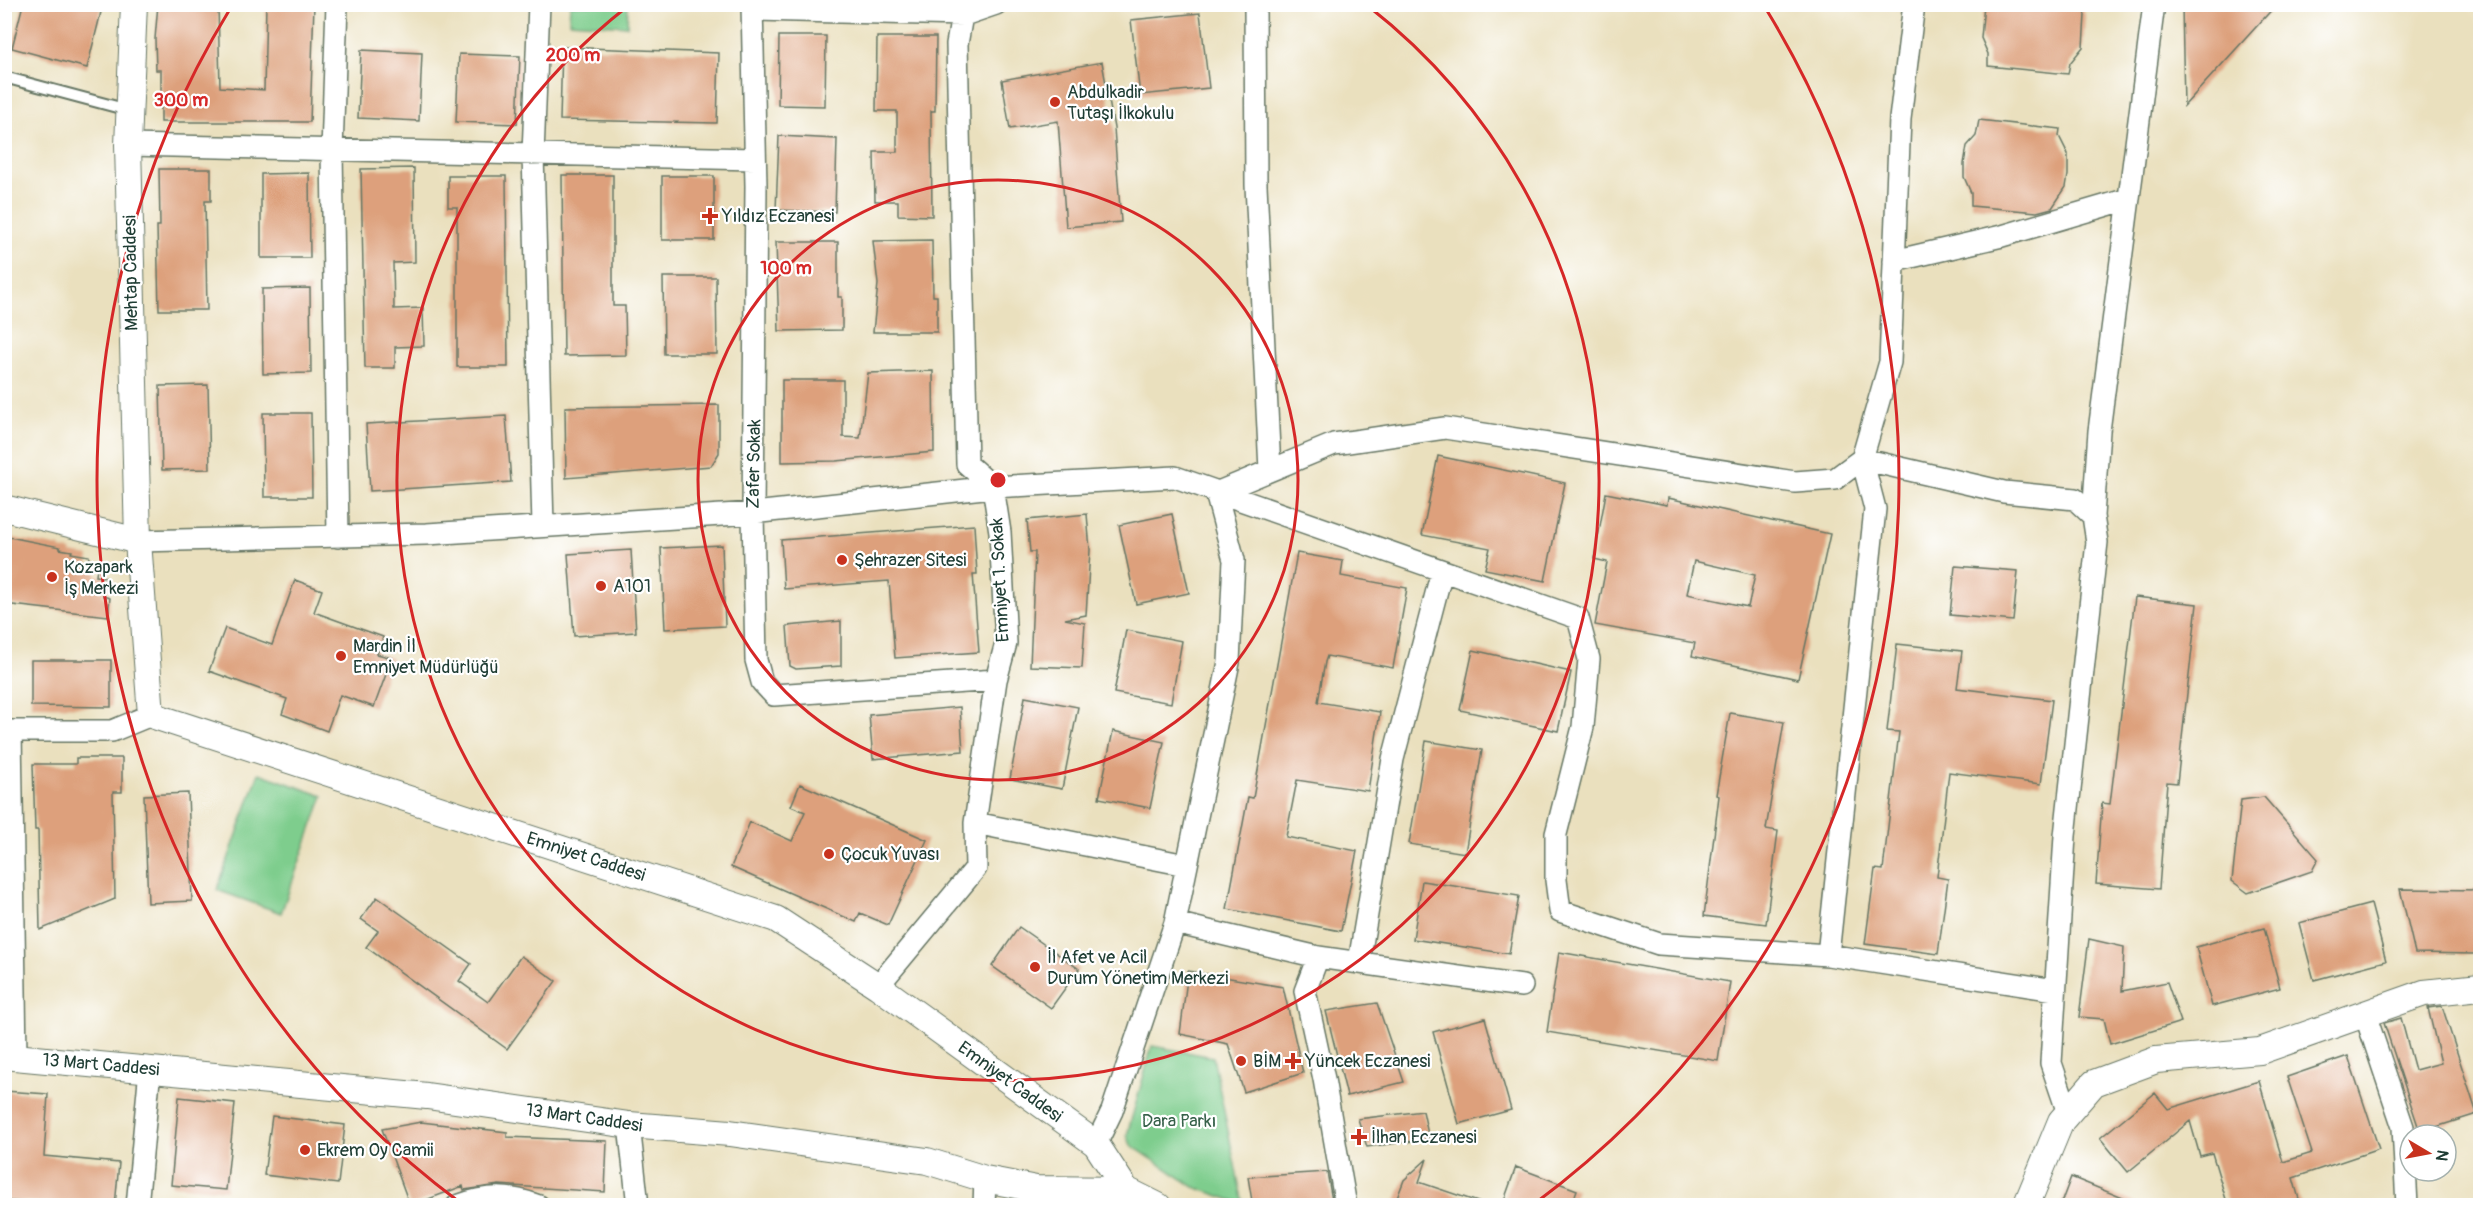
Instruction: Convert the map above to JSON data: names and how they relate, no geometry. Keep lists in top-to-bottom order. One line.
{"streets":{"street":["Mehtap Caddesi","Zafer Sokak","Emniyet 1. Sokak","Emniyet Caddesi","13 Mart Caddesi"]},"crossings":[["Zafer Sokak","Emniyet 1. Sokak"],["Emniyet 1. Sokak","Emniyet Caddesi"],["Emniyet Caddesi","13 Mart Caddesi"]],"parks":["Dara Parkı"],"places":{"other":["Abdulkadir Tutaşı İlkokulu","Şehrazer Sitesi","Kozapark İş Merkezi","A101","Mardin İl Emniyet Müdürlüğü","Çocuk Yuvası","İl Afet ve Acil Durum Yönetim Merkezi","BİM","Ekrem Oy Camii"],"health":["Yıldız Eczanesi","Yüncek Eczanesi","İlhan Eczanesi"]},"north":"right","rings":["200 m","300 m","100 m"]}
